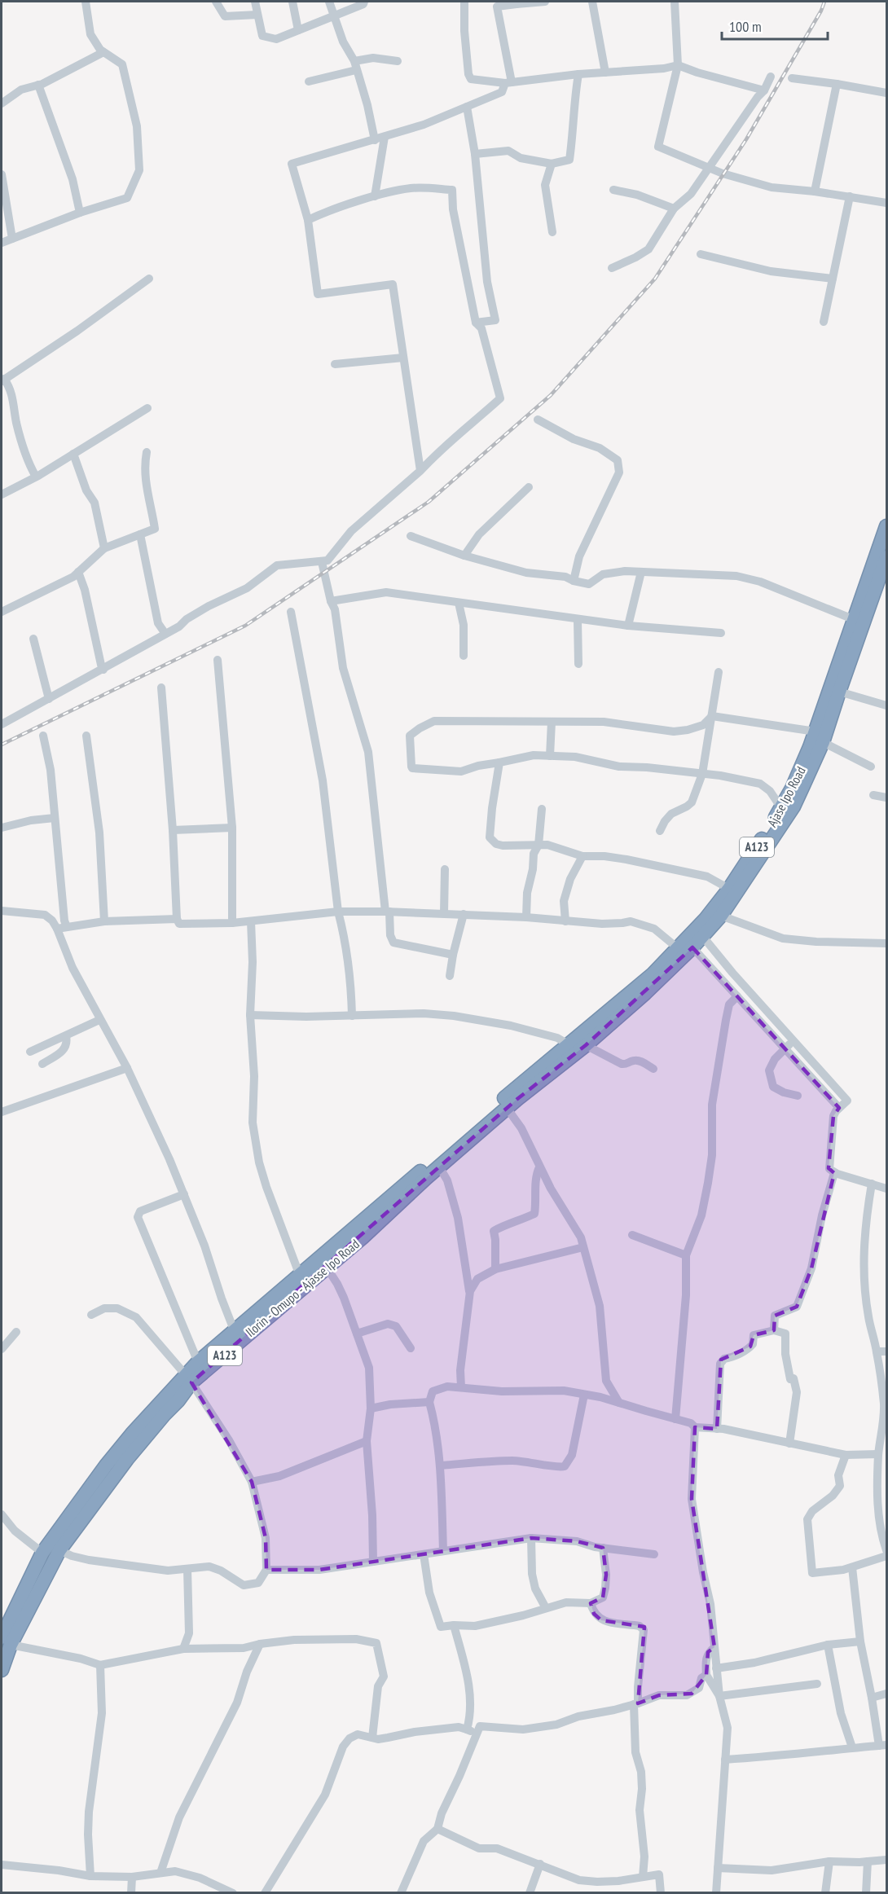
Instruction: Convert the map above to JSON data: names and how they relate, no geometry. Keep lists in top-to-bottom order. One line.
{"streets":{"highway":["Ajase Ipo Road","A123","Ilorin - Omupo - Ajasse Ipo Road"]},"crossings":[["Ajase Ipo Road","Ilorin - Omupo - Ajasse Ipo Road"]],"scale_bar":"100 m"}
